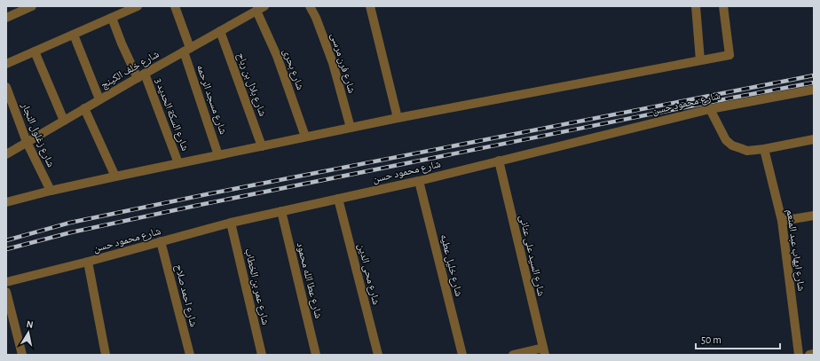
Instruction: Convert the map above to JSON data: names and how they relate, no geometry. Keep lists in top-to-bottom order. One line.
{"streets":{"street":["شارع فرن مرسى","شارع خلف الكينج","شارع بحرى","شارع بلال بن رباح","شارع مسجد الرحمه","شارع محمود حسن","شارع السكة الحديد 3","شارع زغلول النجار","شارع ايهاب عبد المنعم","شارع السيد على عنانى","شارع خليل عطيه","شارع محى الدين","شارع عطا الله محمود","شارع عمر بن الخطاب","شارع احمد صلاح"]},"crossings":[["شارع خلف الكينج","شارع بحرى"],["شارع خلف الكينج","شارع بلال بن رباح"],["شارع خلف الكينج","شارع مسجد الرحمه"],["شارع خلف الكينج","شارع السكة الحديد 3"],["شارع خلف الكينج","شارع زغلول النجار"],["شارع محمود حسن","شارع السيد على عنانى"],["شارع محمود حسن","شارع خليل عطيه"],["شارع محمود حسن","شارع محى الدين"],["شارع محمود حسن","شارع عطا الله محمود"],["شارع محمود حسن","شارع عمر بن الخطاب"],["شارع محمود حسن","شارع احمد صلاح"]],"scale_bar":"50 m","north":"top"}
